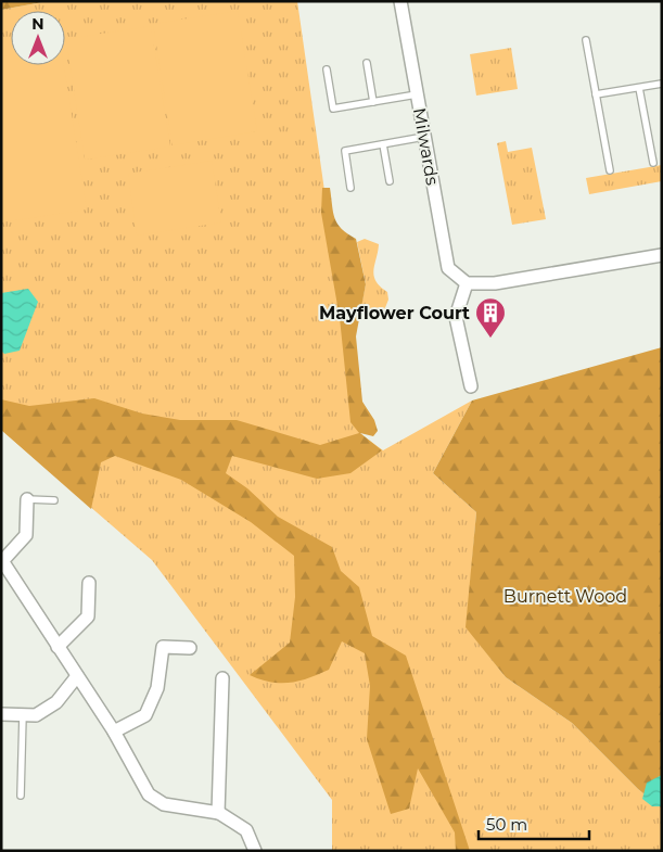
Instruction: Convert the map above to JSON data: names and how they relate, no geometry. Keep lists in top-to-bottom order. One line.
{"streets":{"street":["Milwards"]},"parks":["Burnett Wood"],"places":{"building":["Mayflower Court"]},"scale_bar":"50 m","north":"top"}
